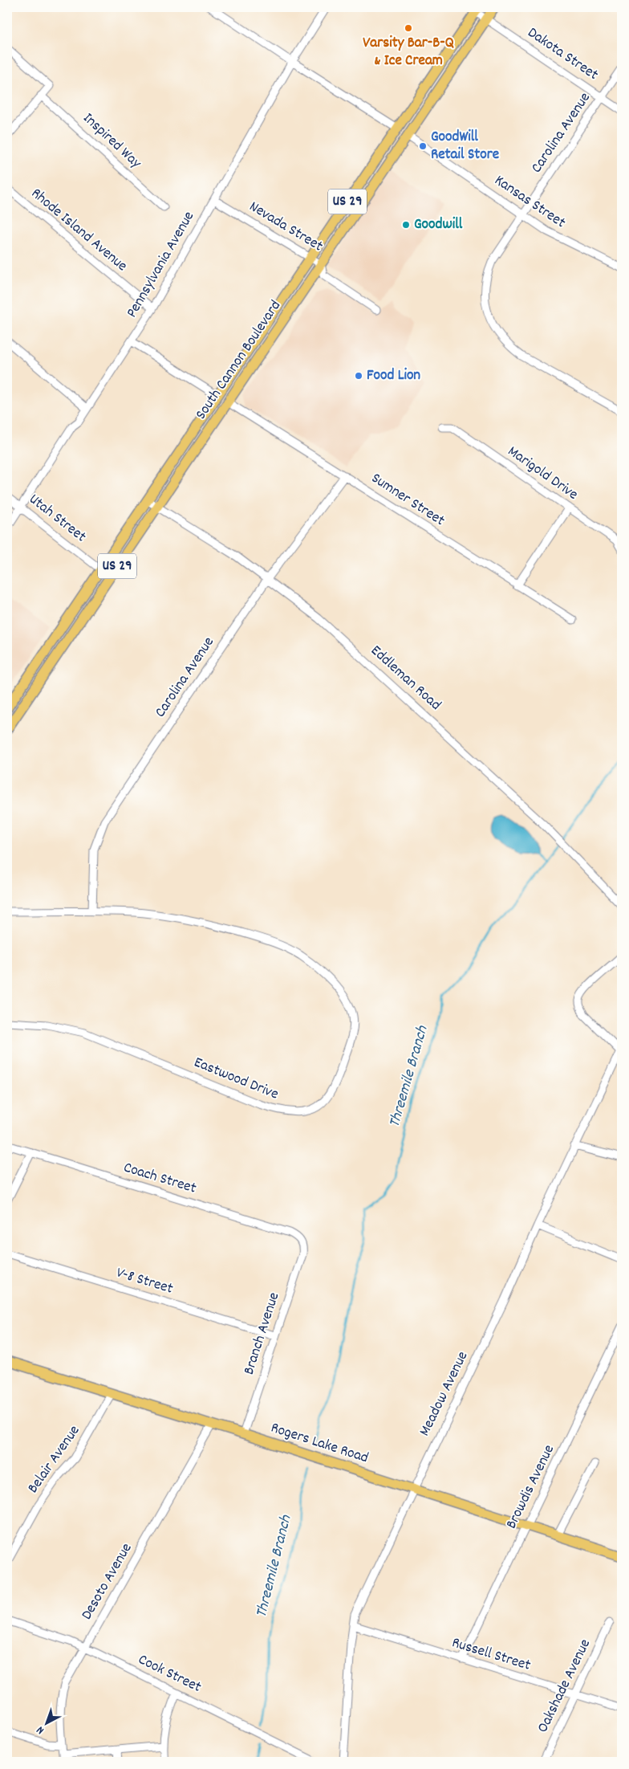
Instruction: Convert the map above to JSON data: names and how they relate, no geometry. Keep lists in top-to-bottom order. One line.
{"streets":{"main road":["US 29","South Cannon Boulevard","Rogers Lake Road"],"street":["Dakota Street","Carolina Avenue","Inspired Way","Kansas Street","Nevada Street","Rhode Island Avenue","Pennsylvania Avenue","Marigold Drive","Sumner Street","Utah Street","Eddleman Road","Eastwood Drive","Coach Street","V-8 Street","Branch Avenue","Meadow Avenue","Belair Avenue","Browdis Avenue","Desoto Avenue","Russell Street","Cook Street","Oakshade Avenue"]},"crossings":[["Dakota Street","Carolina Avenue"],["Dakota Street","South Cannon Boulevard"],["Carolina Avenue","Kansas Street"],["Carolina Avenue","Sumner Street"],["Carolina Avenue","Eddleman Road"],["Carolina Avenue","Eastwood Drive"],["Kansas Street","South Cannon Boulevard"],["Nevada Street","Pennsylvania Avenue"],["Nevada Street","South Cannon Boulevard"],["Rhode Island Avenue","Pennsylvania Avenue"],["Pennsylvania Avenue","Utah Street"],["South Cannon Boulevard","Sumner Street"],["South Cannon Boulevard","Utah Street"],["South Cannon Boulevard","Eddleman Road"],["Coach Street","Branch Avenue"],["V-8 Street","Branch Avenue"],["Branch Avenue","Rogers Lake Road"],["Meadow Avenue","Rogers Lake Road"],["Meadow Avenue","Russell Street"],["Rogers Lake Road","Belair Avenue"],["Rogers Lake Road","Browdis Avenue"],["Rogers Lake Road","Desoto Avenue"],["Browdis Avenue","Russell Street"],["Desoto Avenue","Cook Street"],["Russell Street","Oakshade Avenue"]],"water":["Threemile Branch"],"places":["Varsity Bar-B-Q & Ice Cream","GoodWill Retail Store","Goodwill","Food Lion"],"north":"bottom left"}
